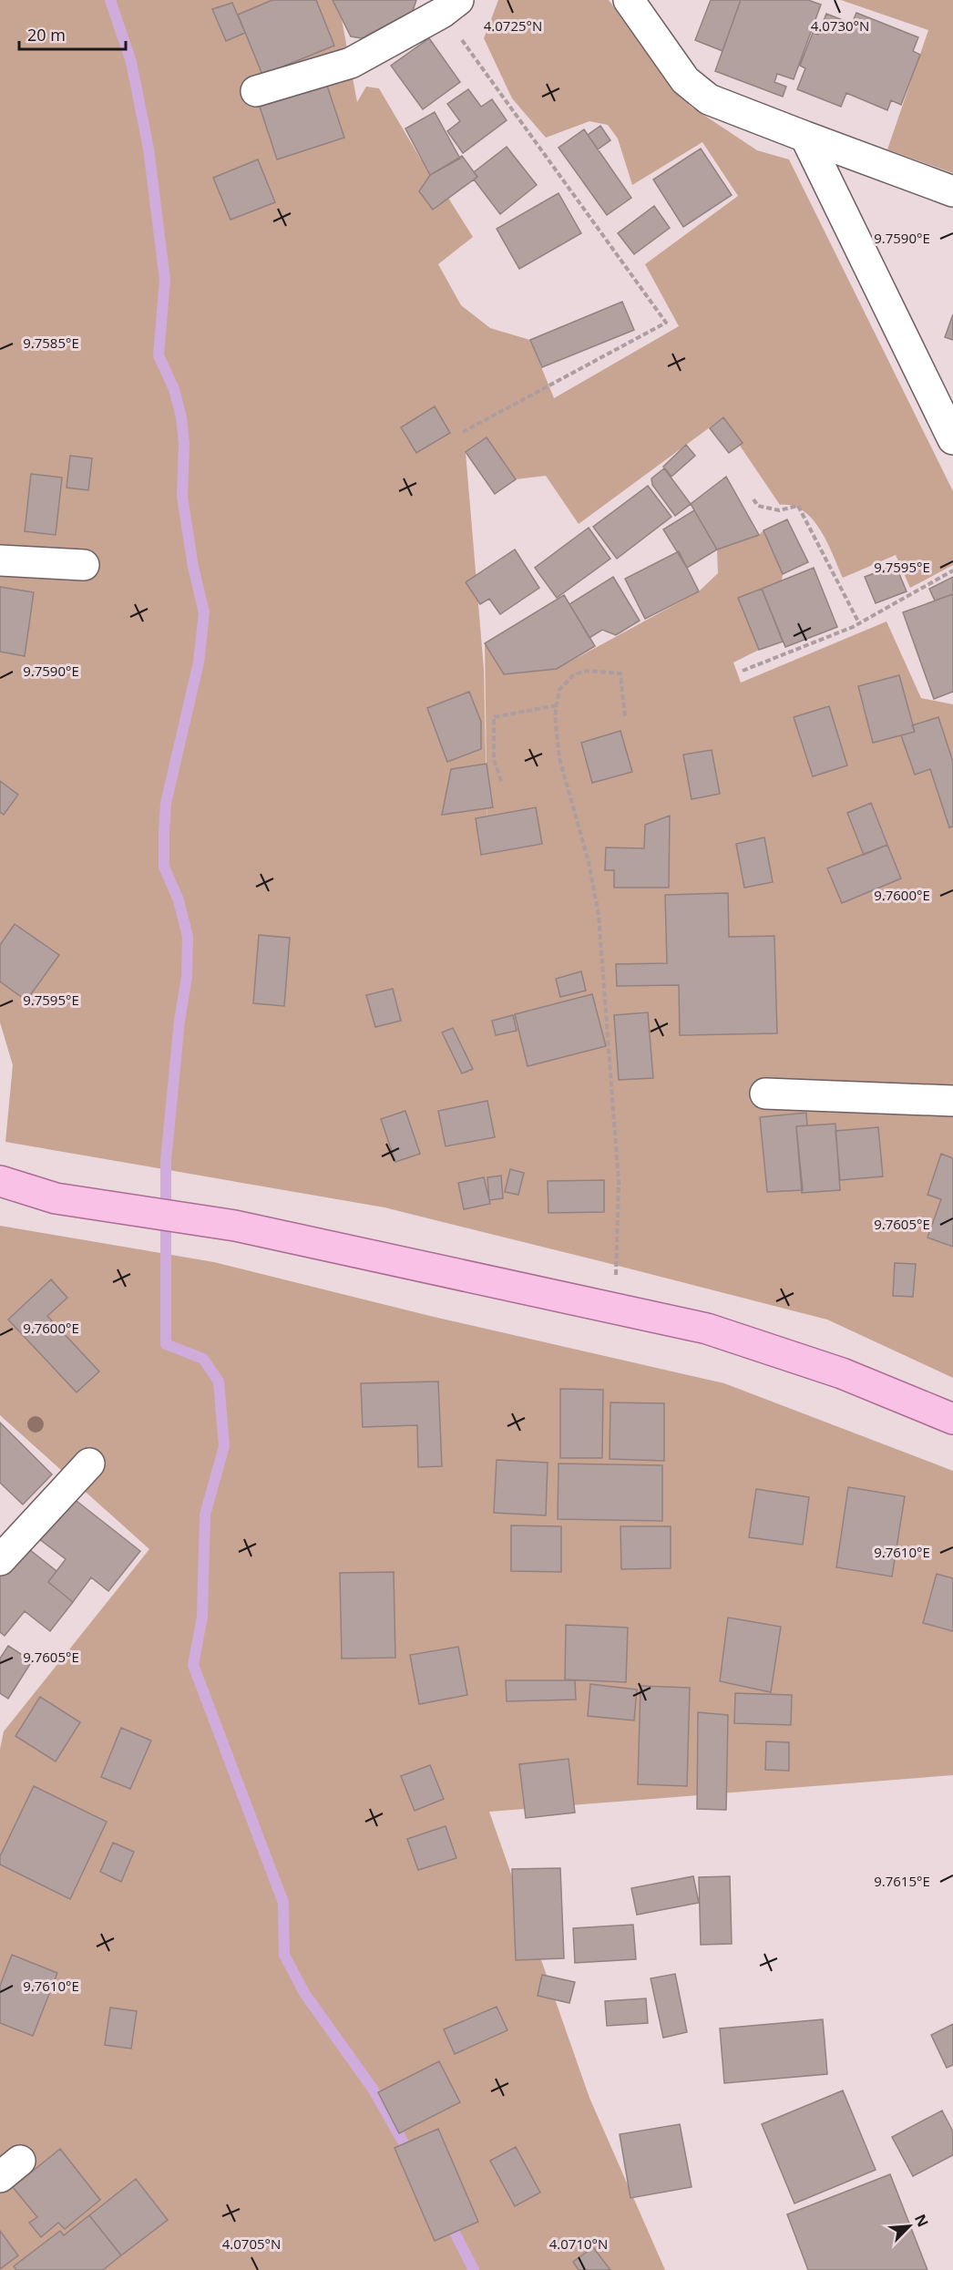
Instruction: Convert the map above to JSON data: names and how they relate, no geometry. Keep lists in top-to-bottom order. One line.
{"scale_bar":"20 m","north":"top right","coordinates":["4.0725°N","4.0730°N","9.7590°E","9.7585°E","9.7595°E","9.7600°E","9.7605°E","9.7610°E","9.7615°E","4.0705°N","4.0710°N"]}
